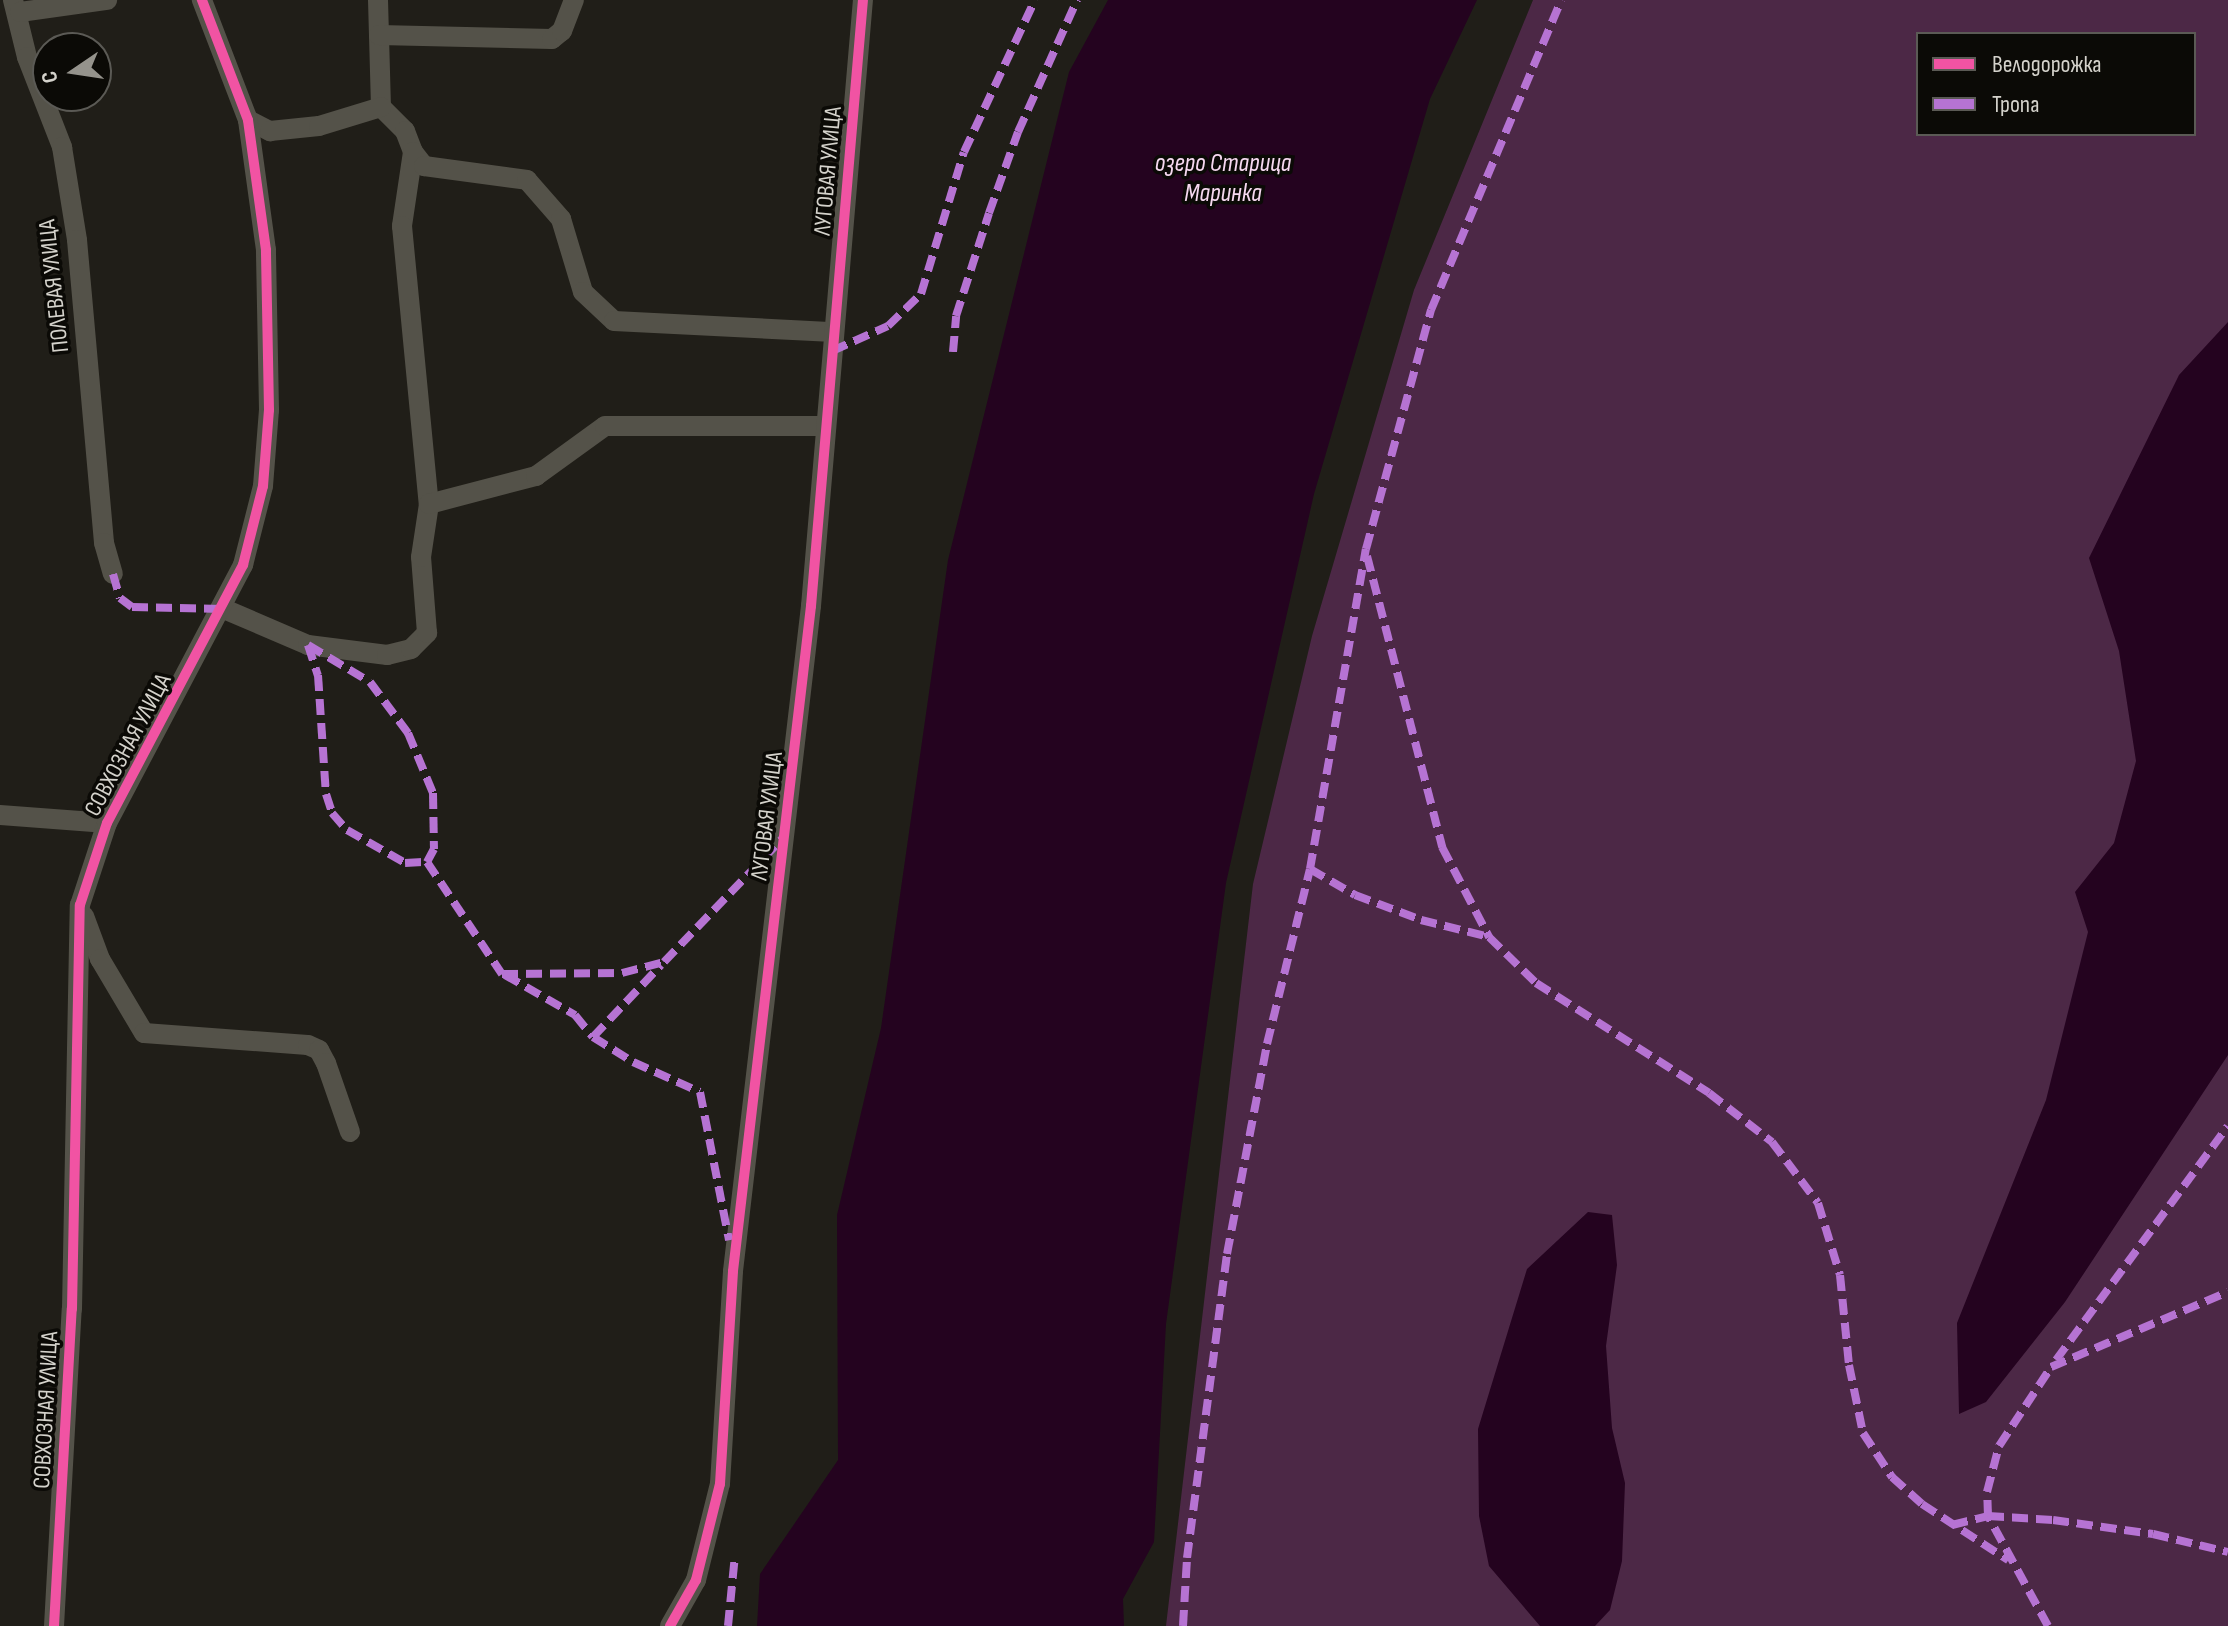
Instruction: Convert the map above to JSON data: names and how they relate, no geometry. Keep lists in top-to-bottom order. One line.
{"streets":{"street":["ЛУГОВАЯ УЛИЦА","ПОЛЕВАЯ УЛИЦА","СОВХОЗНАЯ УЛИЦА"]},"water":["озеро Старица Маринка"],"legend":["Велодорожка","Тропа"],"north":"left"}
